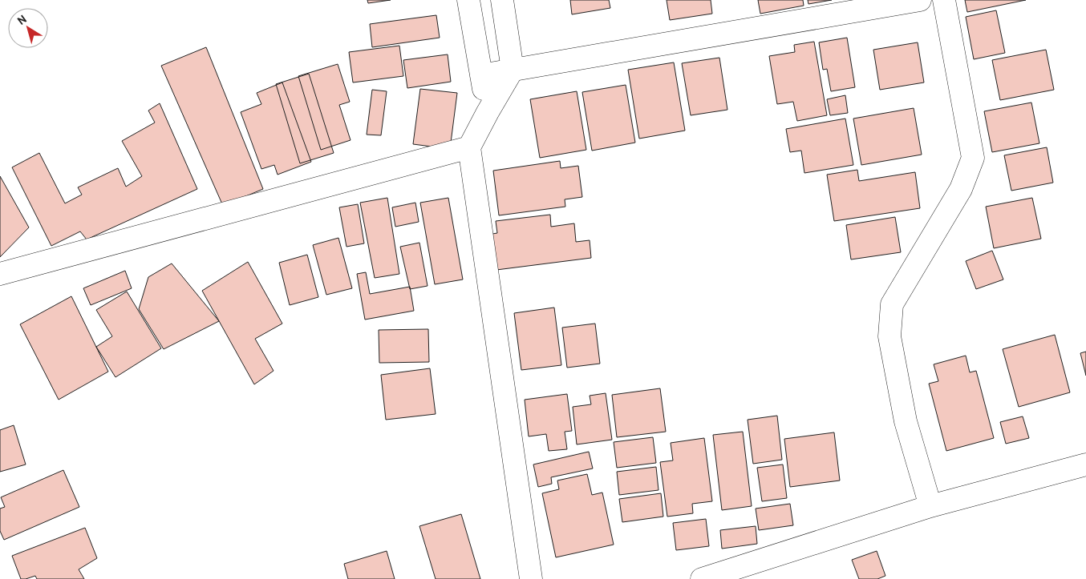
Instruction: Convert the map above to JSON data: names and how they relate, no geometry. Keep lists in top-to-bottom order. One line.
{"north":"top left"}
